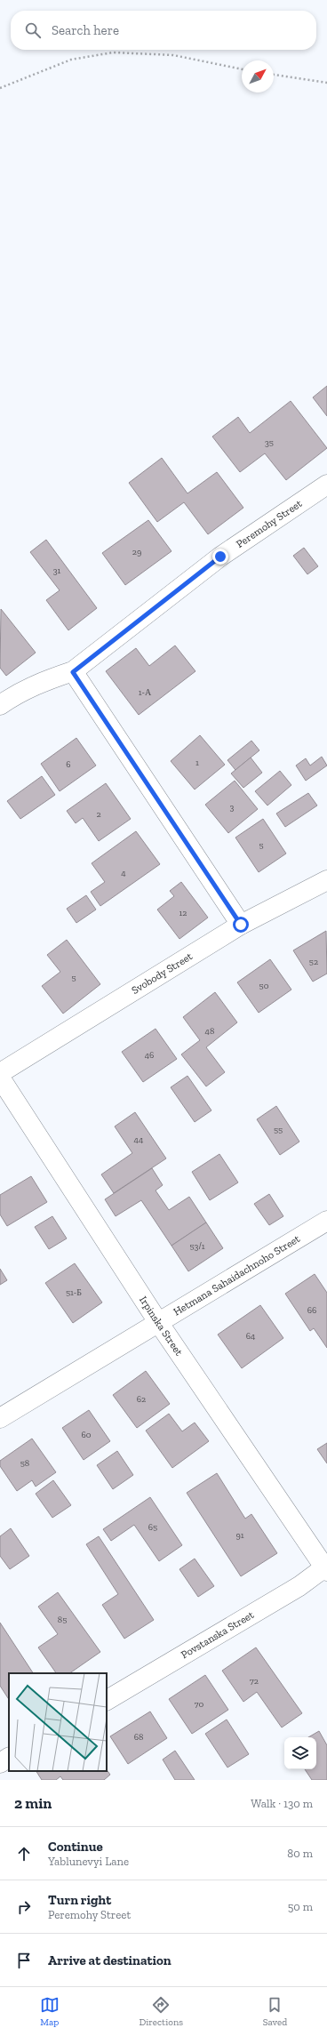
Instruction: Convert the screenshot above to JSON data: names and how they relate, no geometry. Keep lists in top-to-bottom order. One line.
{"streets":{"street":["Peremohy Street","Svobody Street","Hetmana Sahaidachnoho Street","Irpinska Street","Povstanska Street"]},"crossings":[["Hetmana Sahaidachnoho Street","Irpinska Street"],["Irpinska Street","Povstanska Street"]],"house_numbers":["35","29","31","1-А","1","6","3","2","5","4","12","52","5","50","48","46","55","44","53/1","51-Б","66","64","62","60","58","65","91","85","72","70","68"],"north":"top right","page":{"search":"Search here","heading":["2 min","Walk · 130 m"],"list":[["Continue","Yablunevyi Lane","80 m"],["Turn right","Peremohy Street","50 m"],"Arrive at destination"],"nav":["Map","Directions","Saved"]}}
